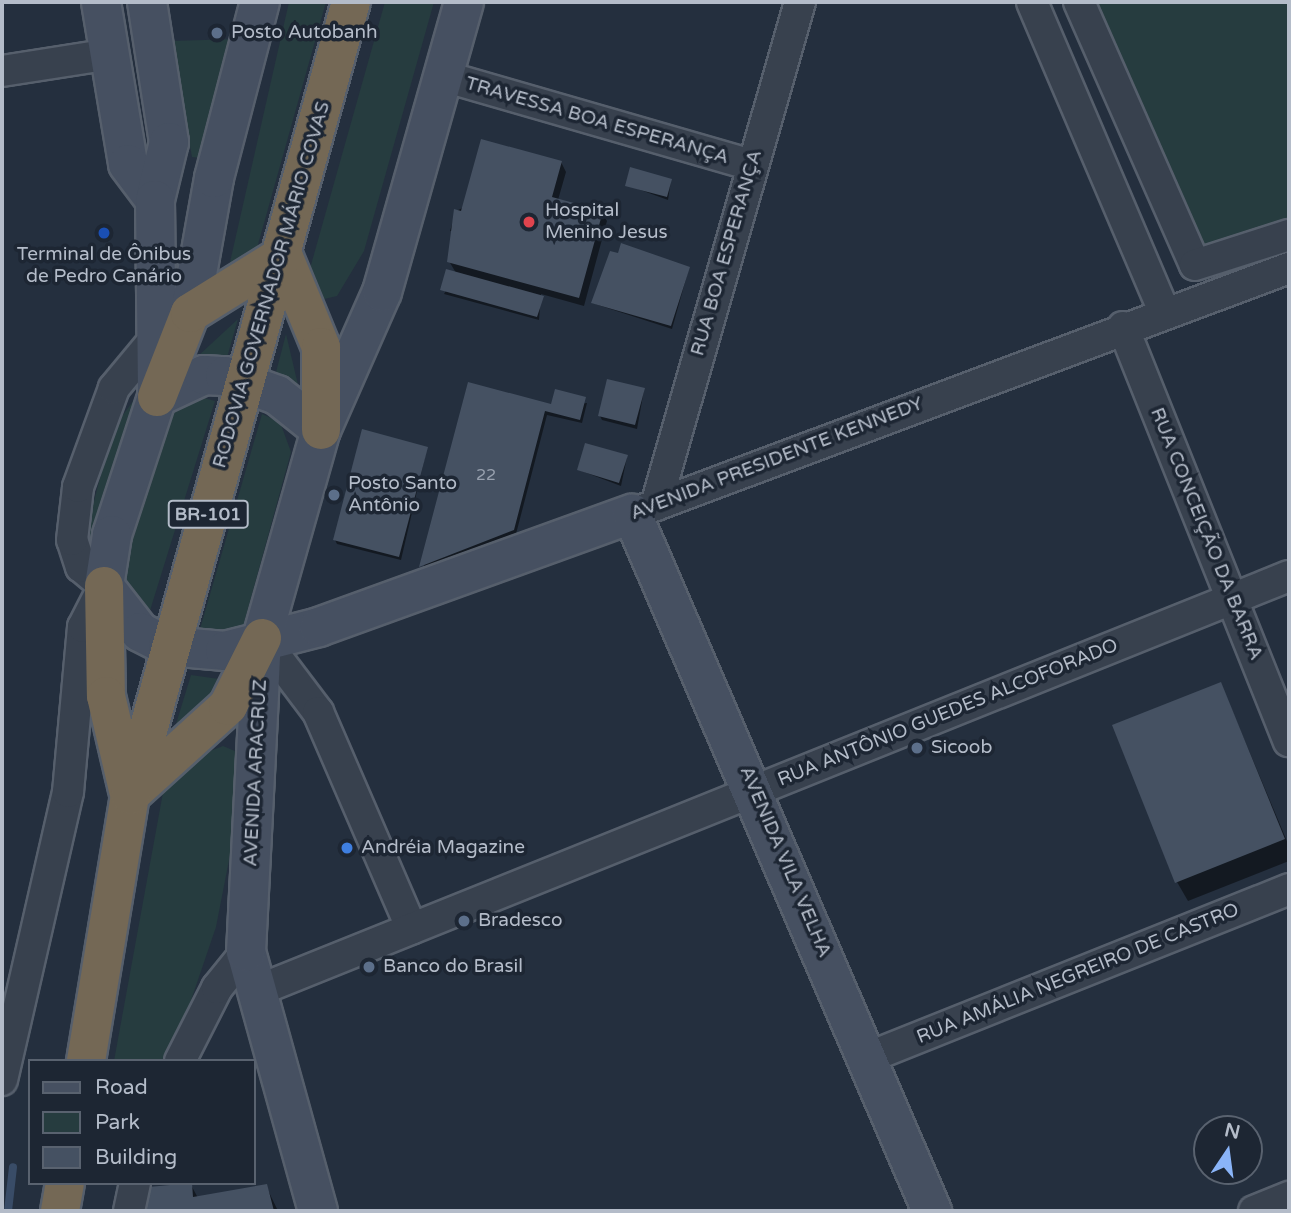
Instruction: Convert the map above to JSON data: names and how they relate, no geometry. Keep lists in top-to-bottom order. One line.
{"streets":{"highway":["RODOVIA GOVERNADOR MÁRIO COVAS","BR-101"],"main road":["AVENIDA PRESIDENTE KENNEDY","AVENIDA ARACRUZ","AVENIDA VILA VELHA"],"street":["TRAVESSA BOA ESPERANÇA","RUA BOA ESPERANÇA","RUA CONCEIÇÃO DA BARRA","RUA ANTÔNIO GUEDES ALCOFORADO","RUA AMÁLIA NEGREIRO DE CASTRO"]},"crossings":[["TRAVESSA BOA ESPERANÇA","RUA BOA ESPERANÇA"],["TRAVESSA BOA ESPERANÇA","AVENIDA ARACRUZ"],["RUA BOA ESPERANÇA","AVENIDA PRESIDENTE KENNEDY"],["RUA BOA ESPERANÇA","AVENIDA VILA VELHA"],["RODOVIA GOVERNADOR MÁRIO COVAS","AVENIDA PRESIDENTE KENNEDY"],["AVENIDA PRESIDENTE KENNEDY","RUA CONCEIÇÃO DA BARRA"],["AVENIDA PRESIDENTE KENNEDY","AVENIDA ARACRUZ"],["AVENIDA PRESIDENTE KENNEDY","AVENIDA VILA VELHA"],["RUA CONCEIÇÃO DA BARRA","RUA ANTÔNIO GUEDES ALCOFORADO"],["RUA ANTÔNIO GUEDES ALCOFORADO","AVENIDA ARACRUZ"],["RUA ANTÔNIO GUEDES ALCOFORADO","AVENIDA VILA VELHA"],["AVENIDA VILA VELHA","RUA AMÁLIA NEGREIRO DE CASTRO"]],"places":["Posto Autobanh","Hospital Menino Jesus","Terminal de Ônibus de Pedro Canário","Posto Santo Antônio","Sicoob","Andréia Magazine","Bradesco","Banco do Brasil"],"house_numbers":["22"],"legend":["Road","Park","Building"],"north":"top"}
